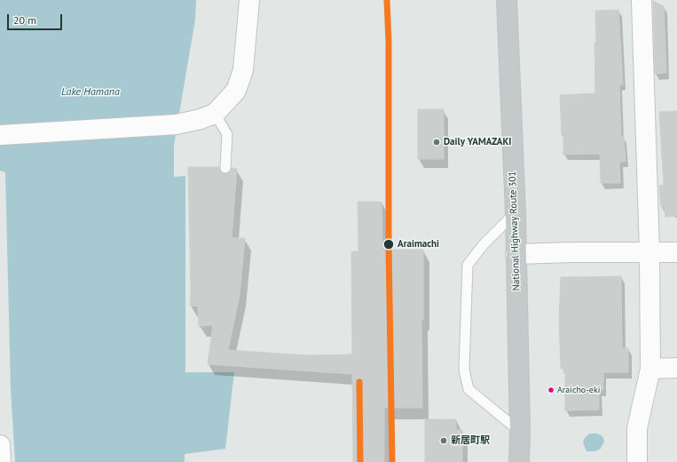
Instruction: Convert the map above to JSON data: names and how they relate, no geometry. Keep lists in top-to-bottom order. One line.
{"streets":{"highway":["National Highway Route 301"]},"water":["Lake Hamana"],"places":["Daily YAMAZAKI","Araimachi","Araicho-eki","新居町駅"],"scale_bar":"20 m"}
